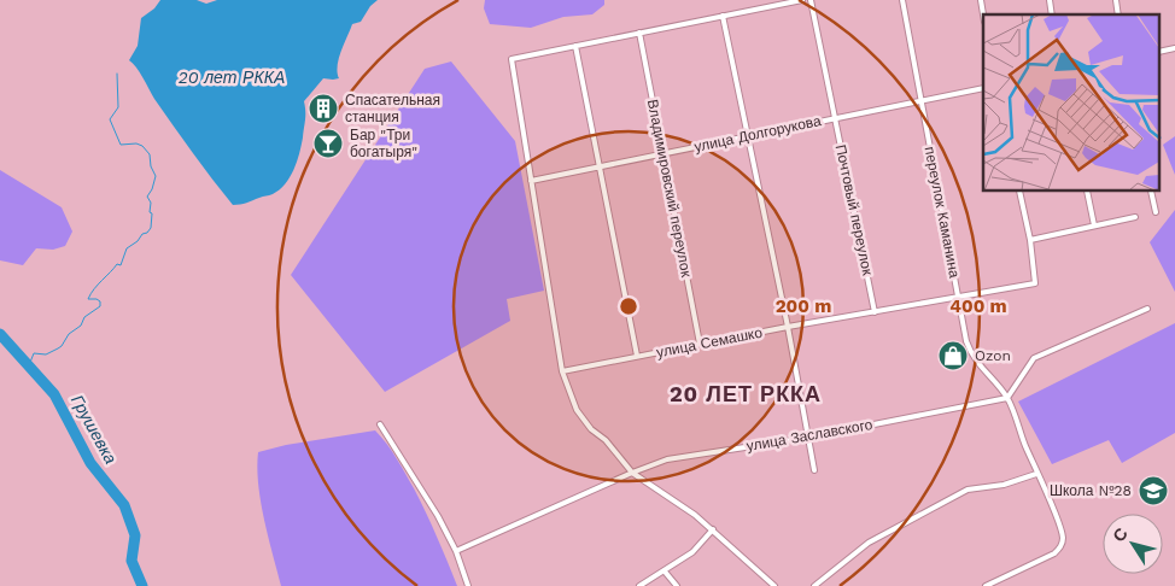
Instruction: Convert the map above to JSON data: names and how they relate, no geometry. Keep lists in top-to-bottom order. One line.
{"streets":{"street":["улица Долгорукова","Владимировский переулок","Почтовый переулок","переулок Каманина","улица Семашко","улица Заславского"]},"crossings":[["улица Долгорукова","Владимировский переулок"],["улица Долгорукова","Почтовый переулок"],["улица Долгорукова","переулок Каманина"],["Владимировский переулок","улица Семашко"],["Почтовый переулок","улица Семашко"],["переулок Каманина","улица Семашко"],["переулок Каманина","улица Заславского"]],"districts":["20 ЛЕТ РККА"],"water":["20 лет РККА","Грушевка"],"places":{"building":["Спасательная станция"],"bar":["Бар \"Три богатыря\""],"shop":["Ozon"],"school or university":["Школа №28"]},"north":"top left","rings":["200 m","400 m"]}
